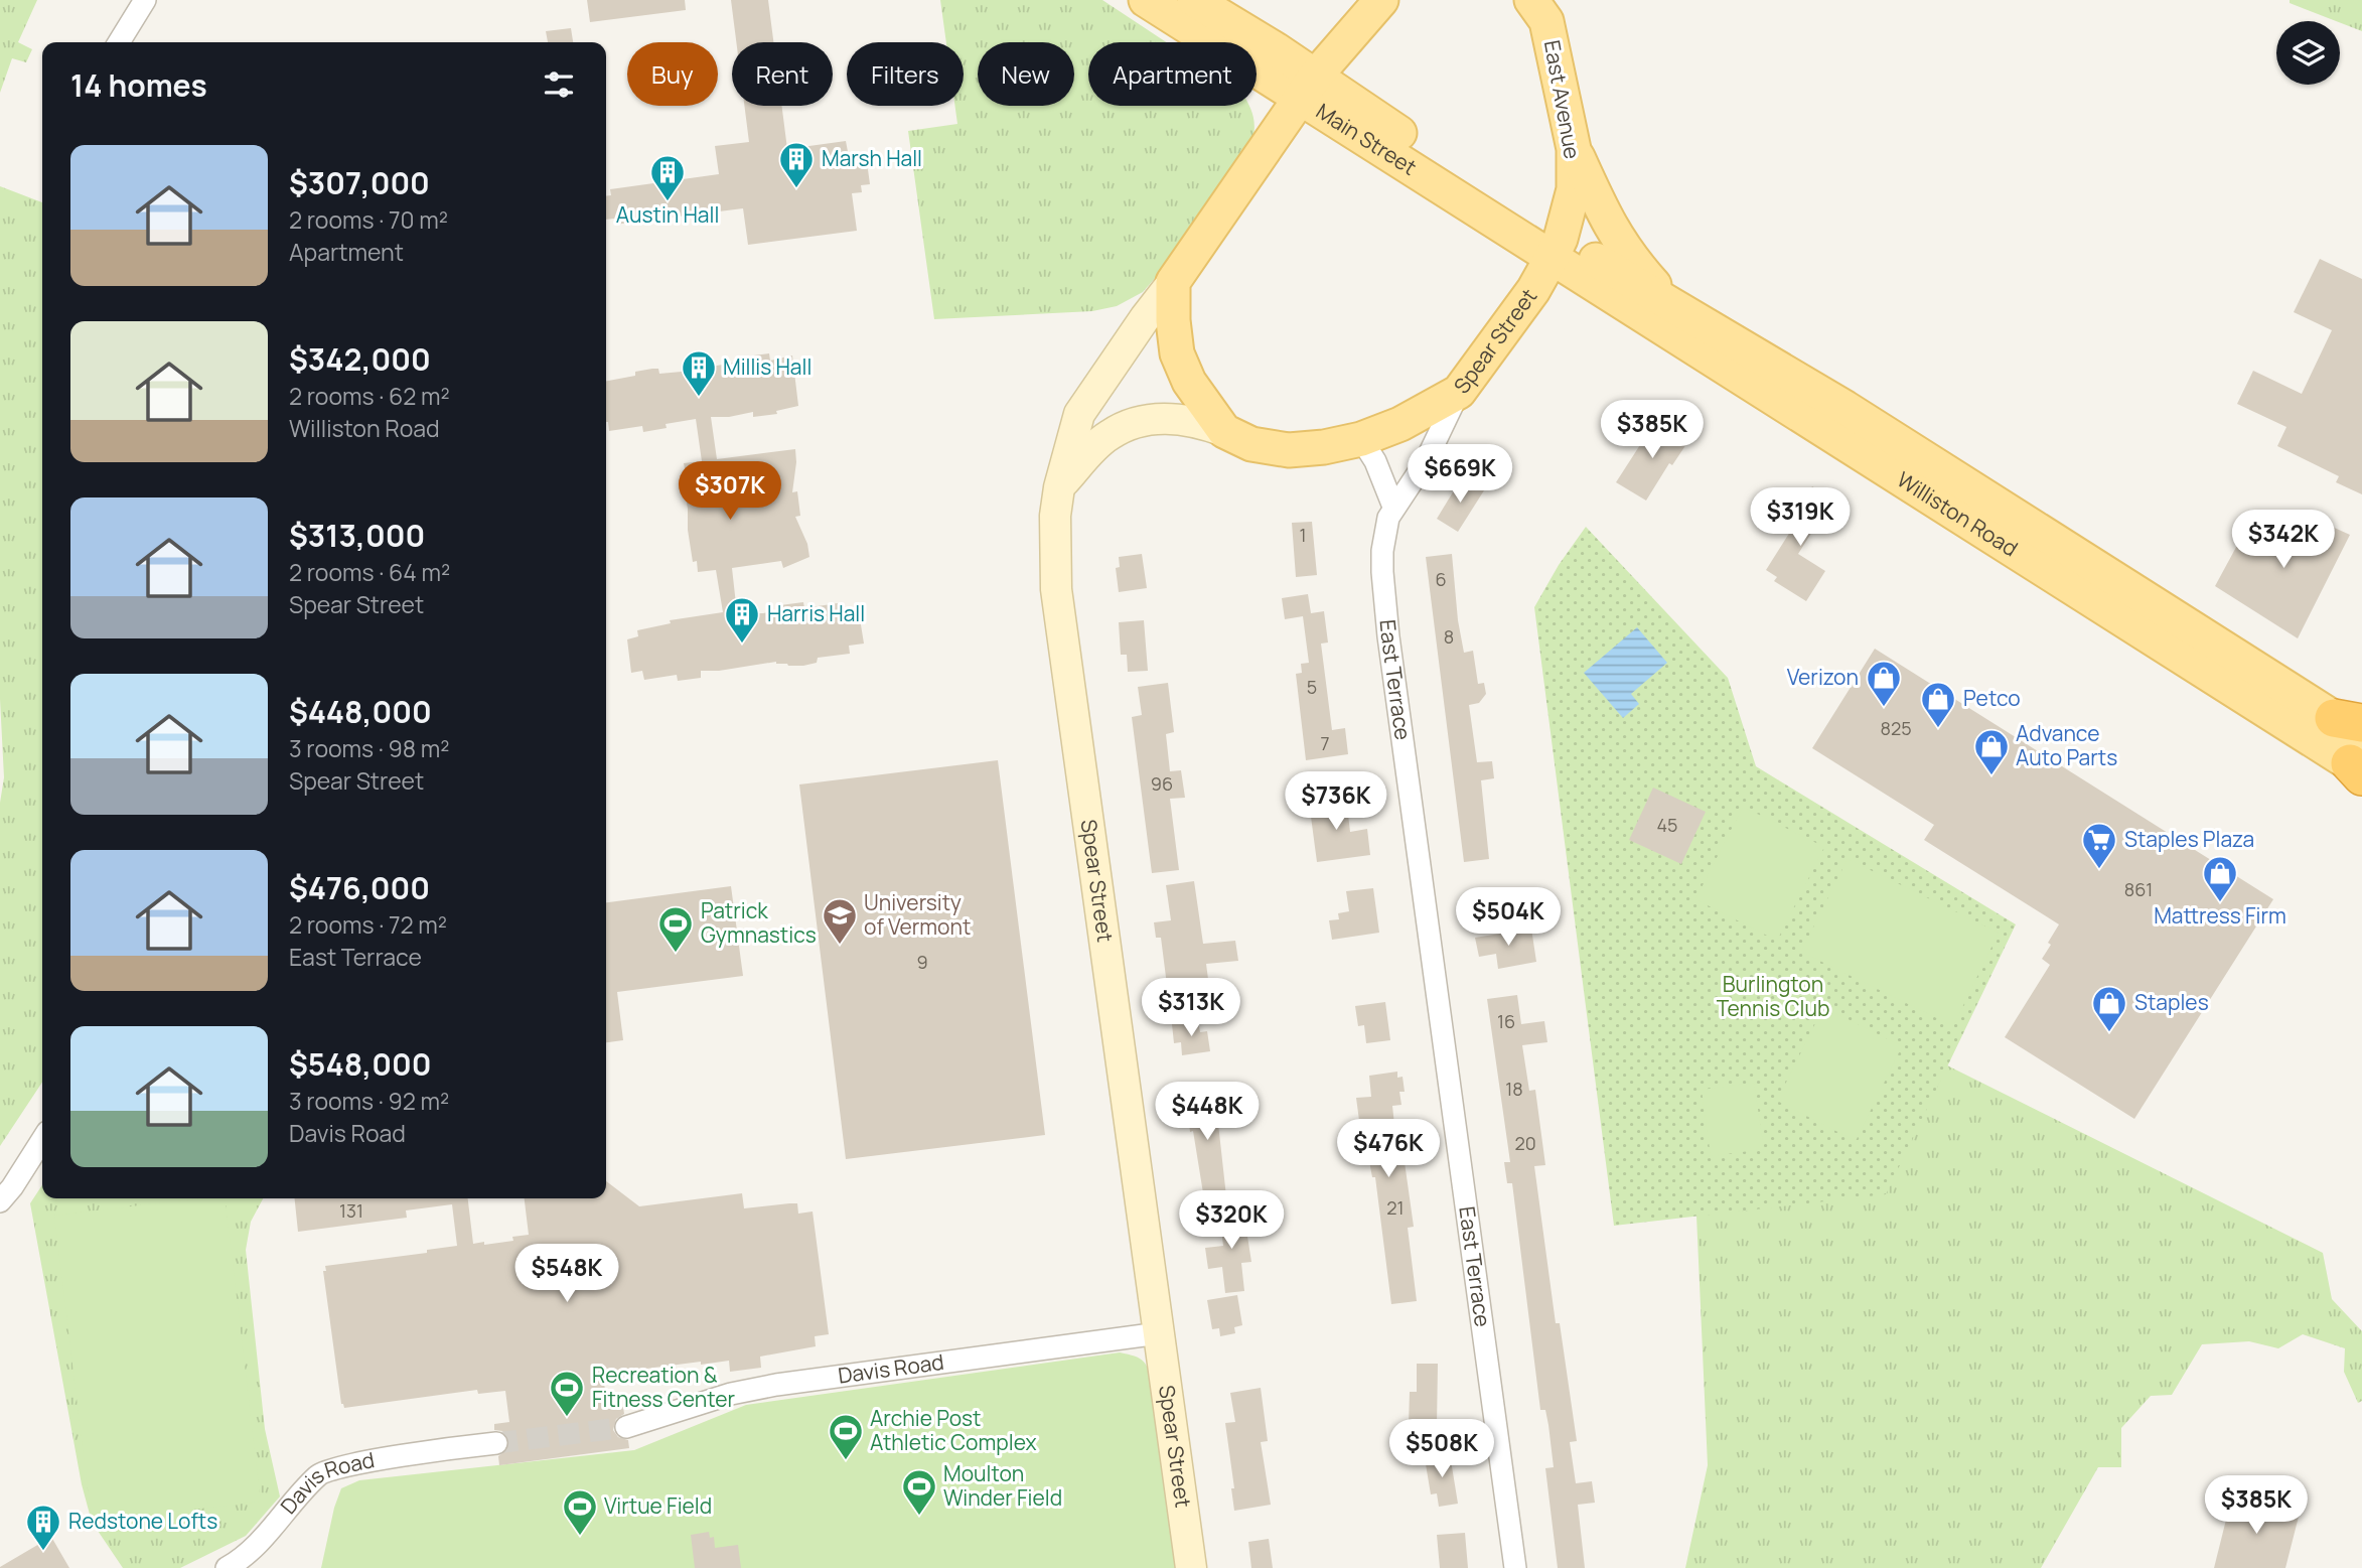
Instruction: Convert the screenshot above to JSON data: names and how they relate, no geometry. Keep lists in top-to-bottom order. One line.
{"streets":{"main road":["East Avenue","Main Street","Spear Street","Williston Road"],"street":["East Terrace","Davis Road"]},"crossings":[["East Avenue","Main Street"],["East Avenue","Spear Street"],["East Avenue","Williston Road"],["Main Street","Spear Street"],["Main Street","Williston Road"],["Spear Street","Williston Road"],["Spear Street","East Terrace"],["Spear Street","Davis Road"]],"parks":["Burlington Tennis Club"],"places":{"building":["Marsh Hall","Austin Hall","Millis Hall","Harris Hall","Redstone Lofts"],"shop":["Verizon","Petco","Advance Auto Parts","Mattress Firm","Staples"],"supermarket":["Staples Plaza"],"school or university":["University of Vermont"],"sports":["Patrick Gymnastics","Recreation & Fitness Center","Archie Post Athletic Complex","Moulton Winder Field","Virtue Field"]},"house_numbers":["1","6","8","5","825","7","96","45","861","9","16","18","20","21","131"],"page":{"chip":["Buy","Rent","Filters","New","Apartment"],"heading":"14 homes","list":[{"name":"$307,000","note":"2 rooms · 70 m² · Apartment"},{"name":"$342,000","note":"2 rooms · 62 m² · Williston Road"},{"name":"$313,000","note":"2 rooms · 64 m² · Spear Street"},{"name":"$448,000","note":"3 rooms · 98 m² · Spear Street"},{"name":"$476,000","note":"2 rooms · 72 m² · East Terrace"},{"name":"$548,000","note":"3 rooms · 92 m² · Davis Road"}],"price":["$385K","$669K","$307K","$319K","$342K","$736K","$504K","$313K","$448K","$476K","$320K","$548K","$508K","$385K"]}}
